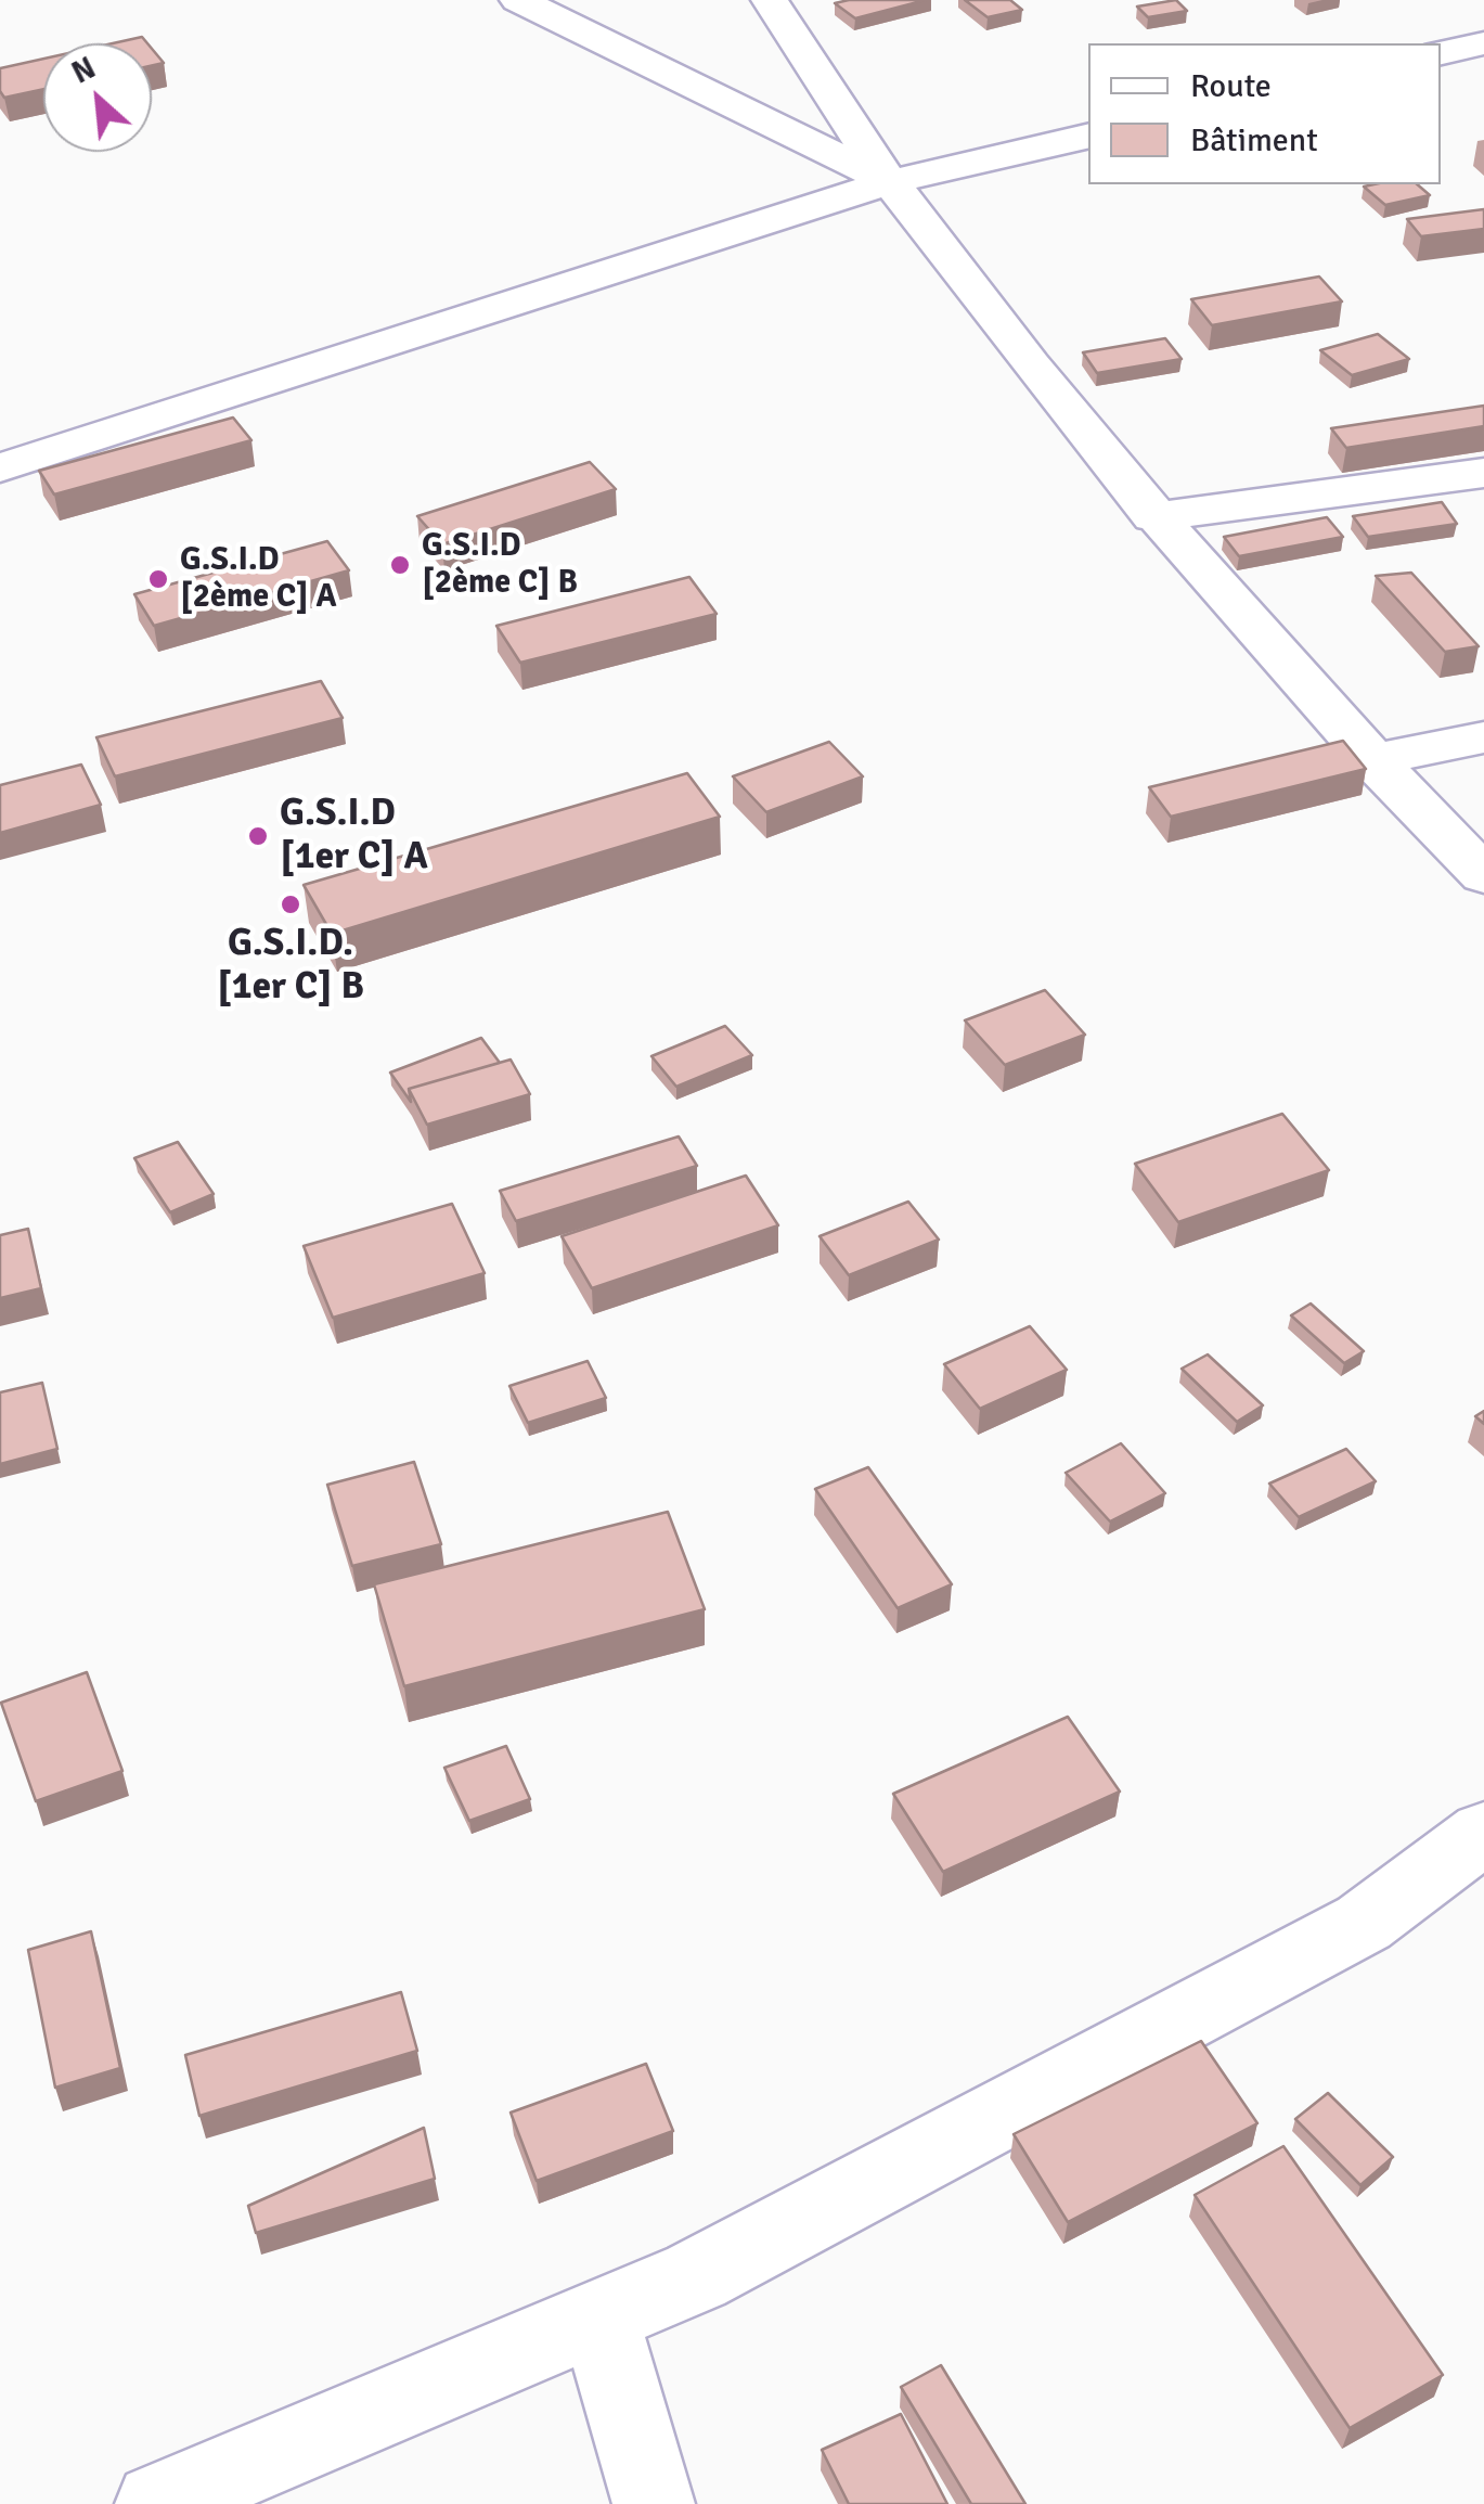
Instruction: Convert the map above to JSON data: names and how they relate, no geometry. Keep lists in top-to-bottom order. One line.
{"places":["G.S.I.D [2ème C] B","G.S.I.D [2ème C] A","G.S.I.D [1er C] A","G.S.I.D. [1er C] B"],"legend":["Route","Bâtiment"],"north":"top left"}
